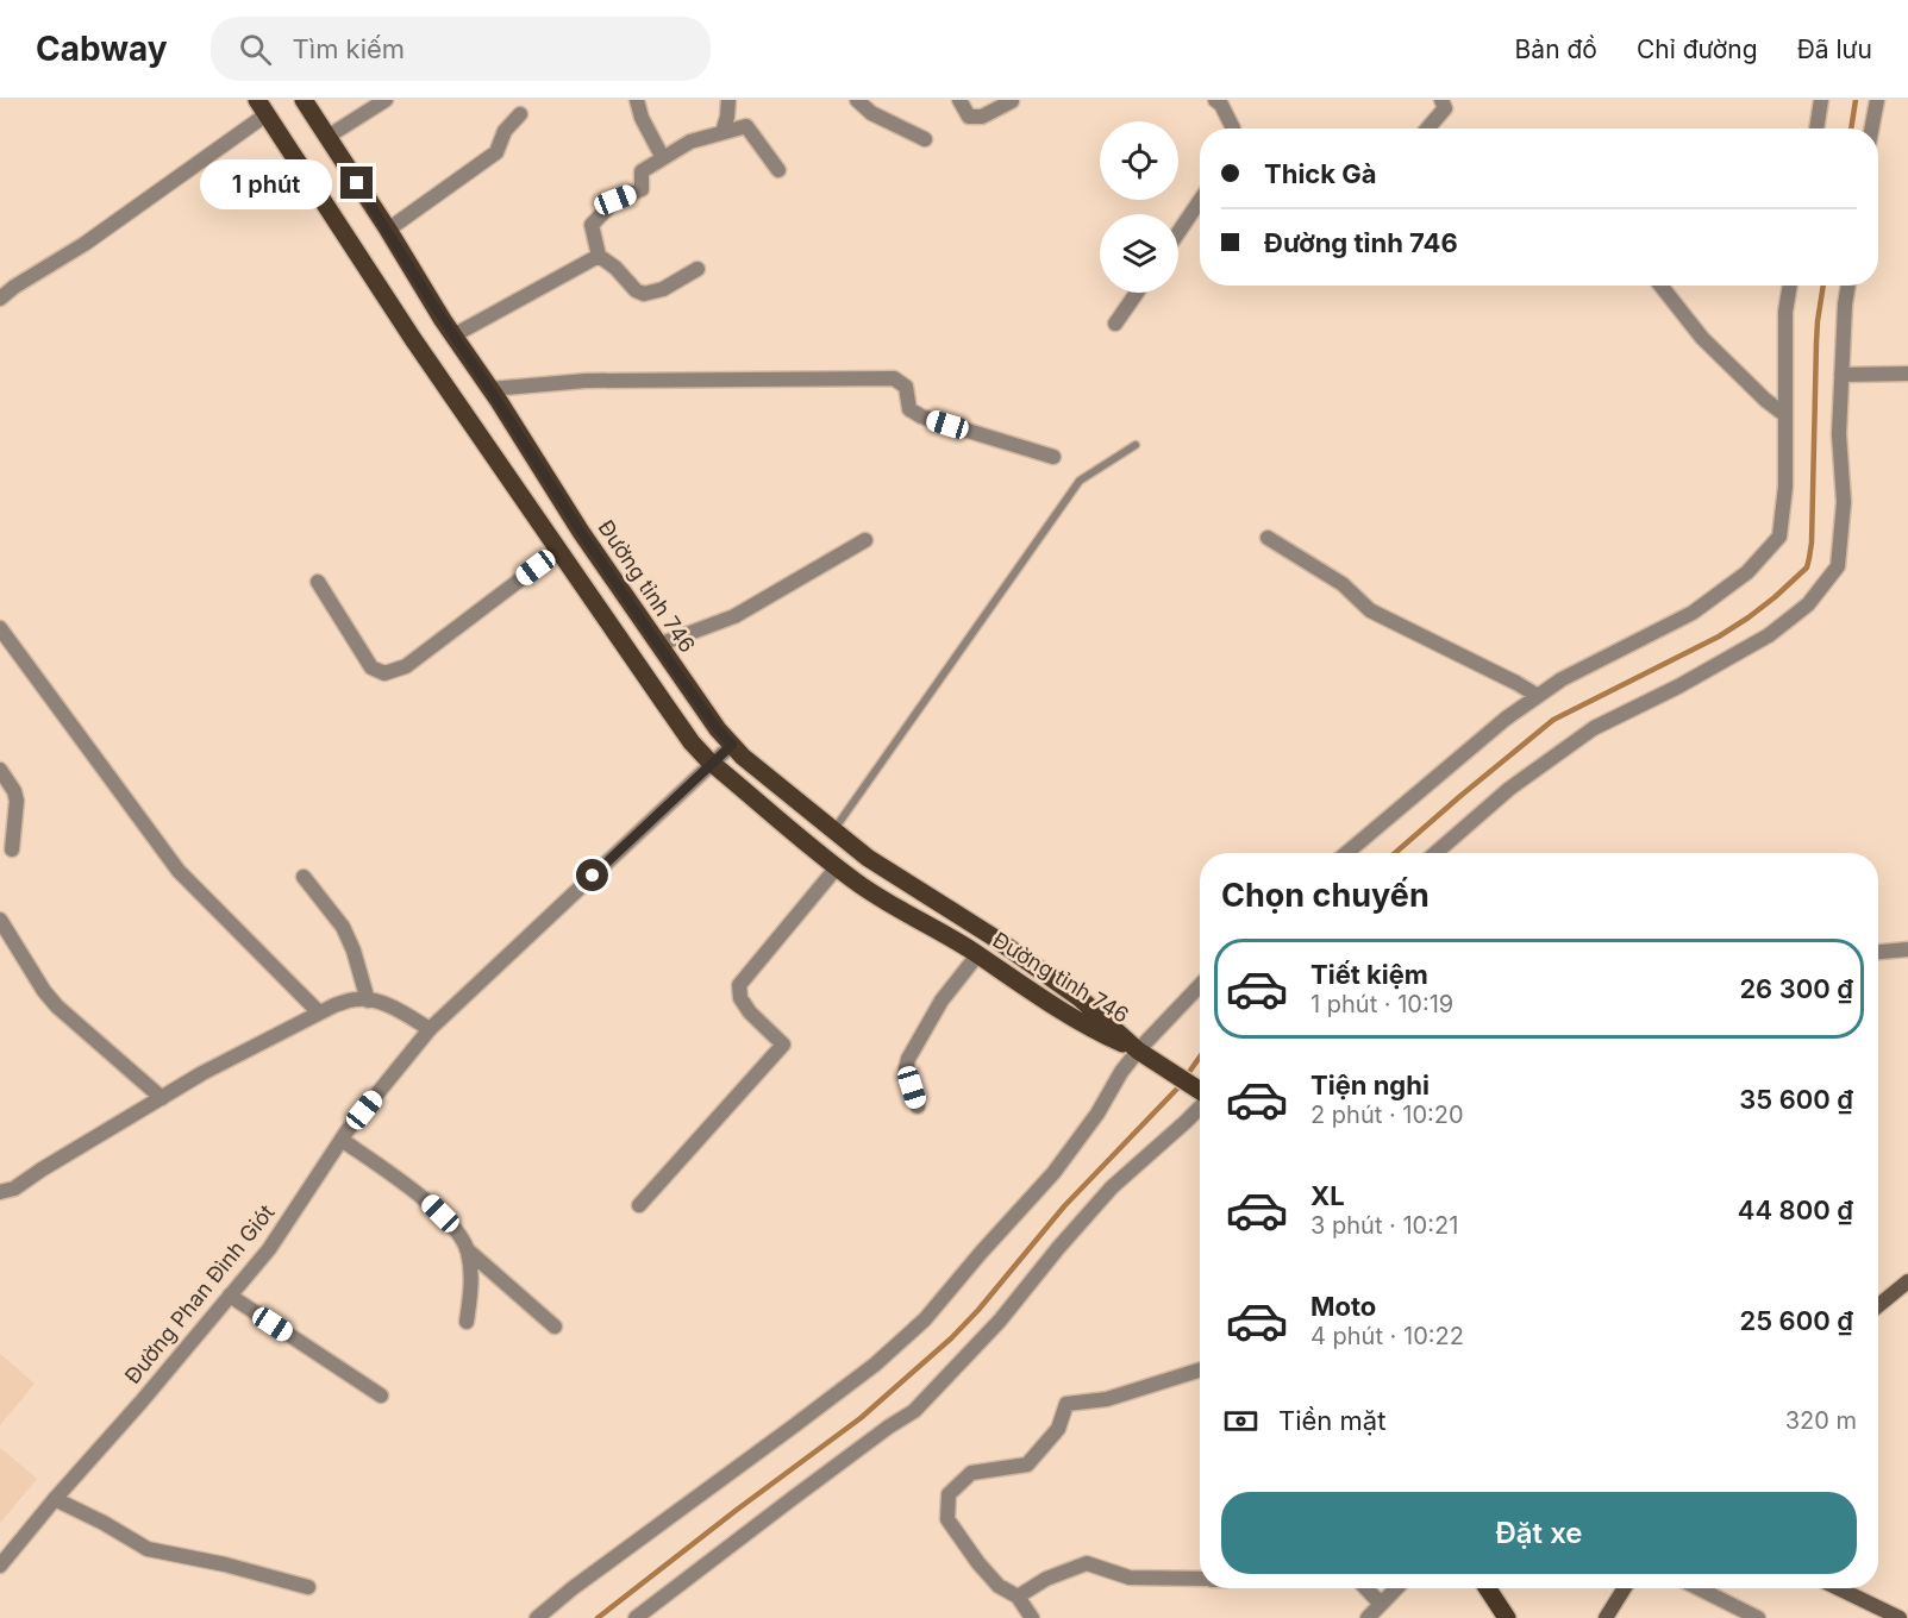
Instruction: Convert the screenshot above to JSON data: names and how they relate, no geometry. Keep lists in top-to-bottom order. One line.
{"streets":{"main road":["Đường tỉnh 746"],"street":["Đường Phan Đình Giót"]},"crossings":[["Đường tỉnh 746","Đường Phan Đình Giót"]],"page":{"header":"Cabway","search":"Tìm kiếm","nav":["Bản đồ","Chỉ đường","Đã lưu"],"banner":["Thick Gà","Đường tỉnh 746"],"bubble":"1 phút","heading":"Chọn chuyến","list":[{"name":"Tiết kiệm","note":"1 phút · 10:19","value":"26 300 ₫"},{"name":"Tiện nghi","note":"2 phút · 10:20","value":"35 600 ₫"},{"name":"XL","note":"3 phút · 10:21","value":"44 800 ₫"},{"name":"Moto","note":"4 phút · 10:22","value":"25 600 ₫"}],"pay":["Tiền mặt","320 m"],"buttons":"Đặt xe"}}
